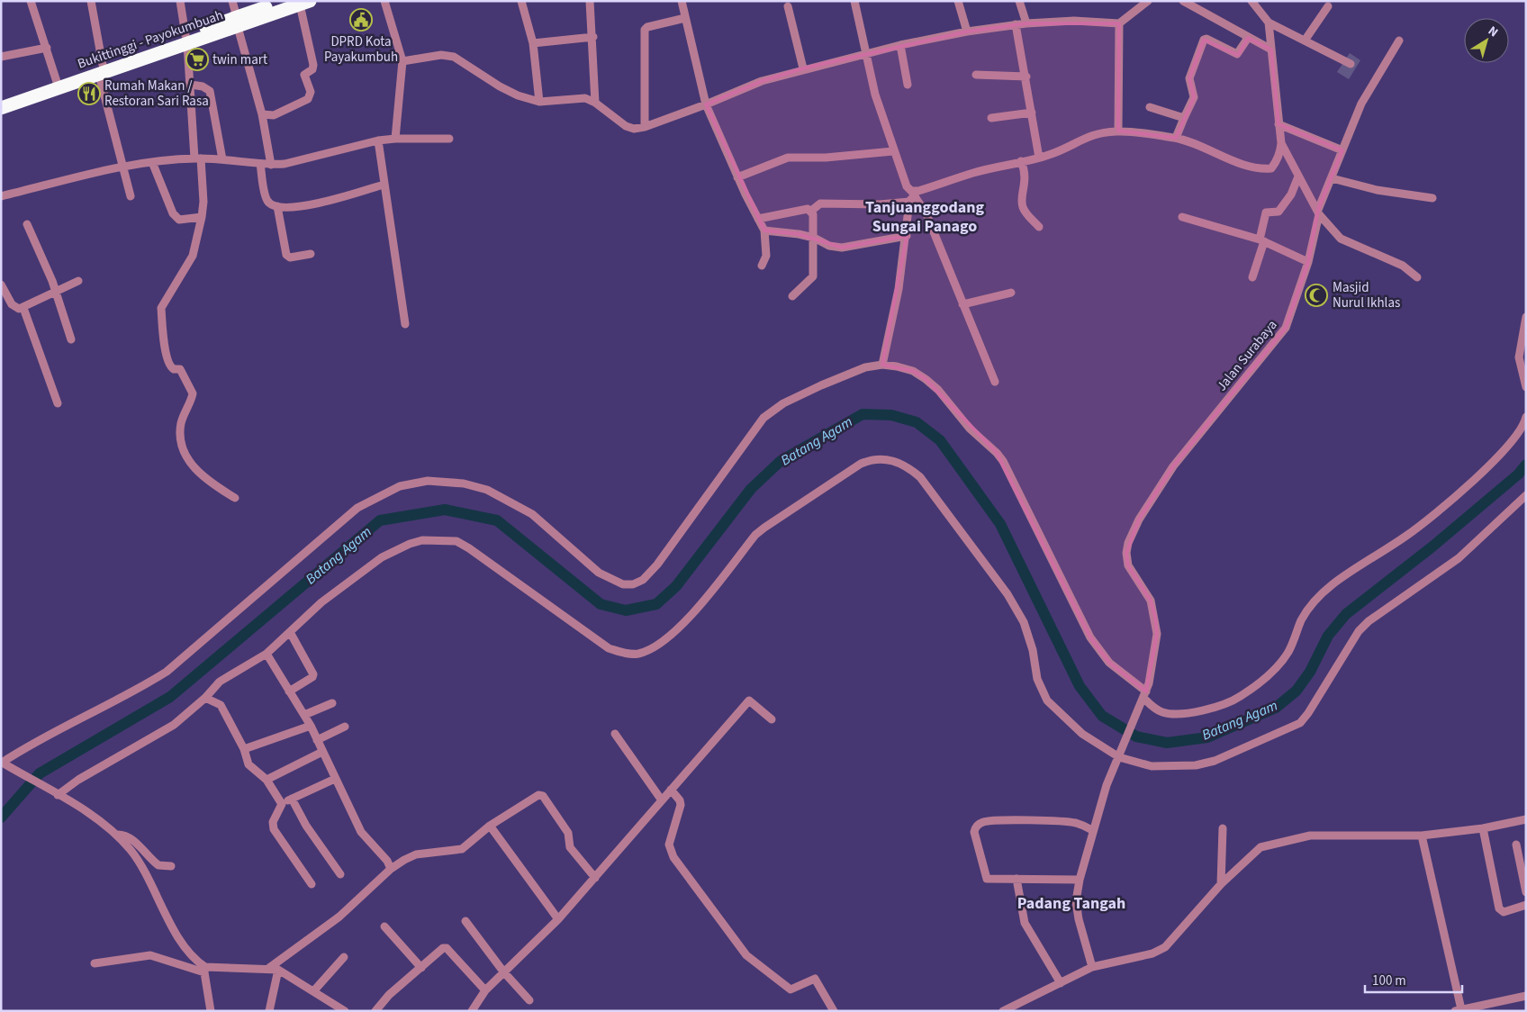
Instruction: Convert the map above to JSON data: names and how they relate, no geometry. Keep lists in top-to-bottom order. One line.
{"streets":{"highway":["Bukittinggi - Payokumbuah"],"street":["Jalan Surabaya"]},"districts":["Tanjuanggodang Sungai Panago","Padang Tangah"],"water":["Batang Agam"],"places":{"public building":["DPRD Kota Payakumbuh"],"supermarket":["twin mart"],"restaurant":["Rumah Makan / Restoran Sari Rasa"],"mosque":["Masjid Nurul Ikhlas"]},"scale_bar":"100 m","north":"top right"}
